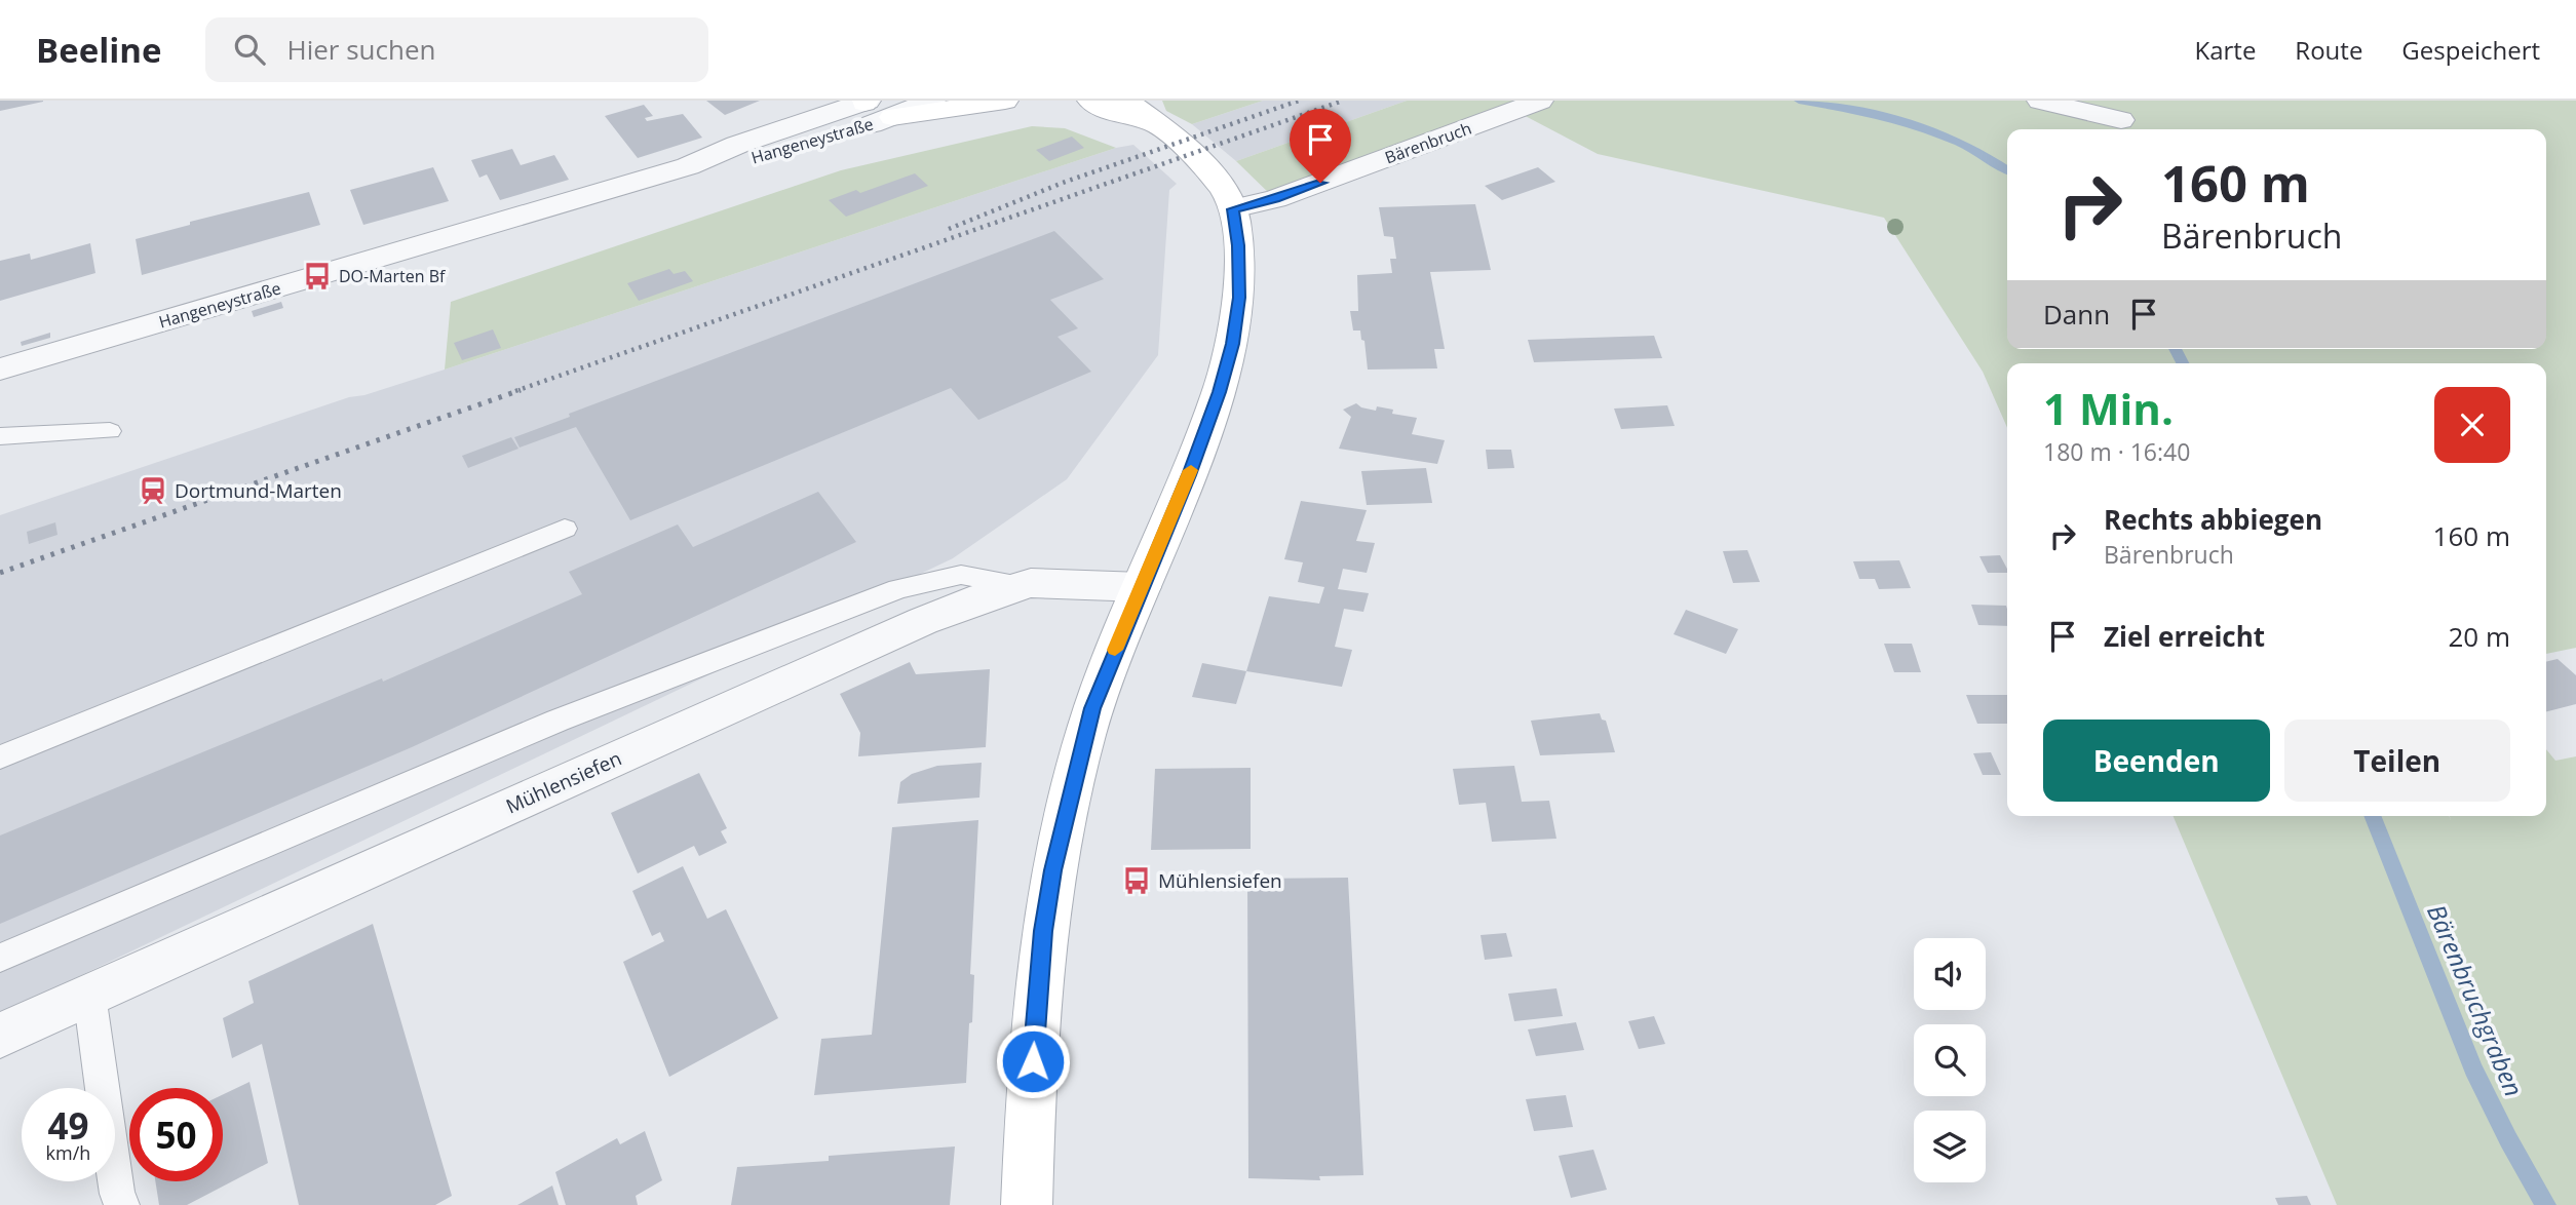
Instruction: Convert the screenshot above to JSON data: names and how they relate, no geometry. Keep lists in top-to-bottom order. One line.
{"streets":{"street":["Hangeneystraße","Bärenbruch","Mühlensiefen"]},"water":["Bärenbruchgraben"],"places":{"bus stop":["DO-Marten Bf","Mühlensiefen"],"station":["Dortmund-Marten"]},"page":{"header":"Beeline","search":"Hier suchen","nav":["Karte","Route","Gespeichert"],"turn":["160 m","Bärenbruch"],"then":"Dann","heading":["1 Min.","180 m · 16:40"],"list":[{"name":"Rechts abbiegen","note":"Bärenbruch","value":"160 m"},{"name":"Ziel erreicht","value":"20 m"}],"buttons":["Beenden","Teilen"],"speed":"49 km/h","limit":"50"}}
